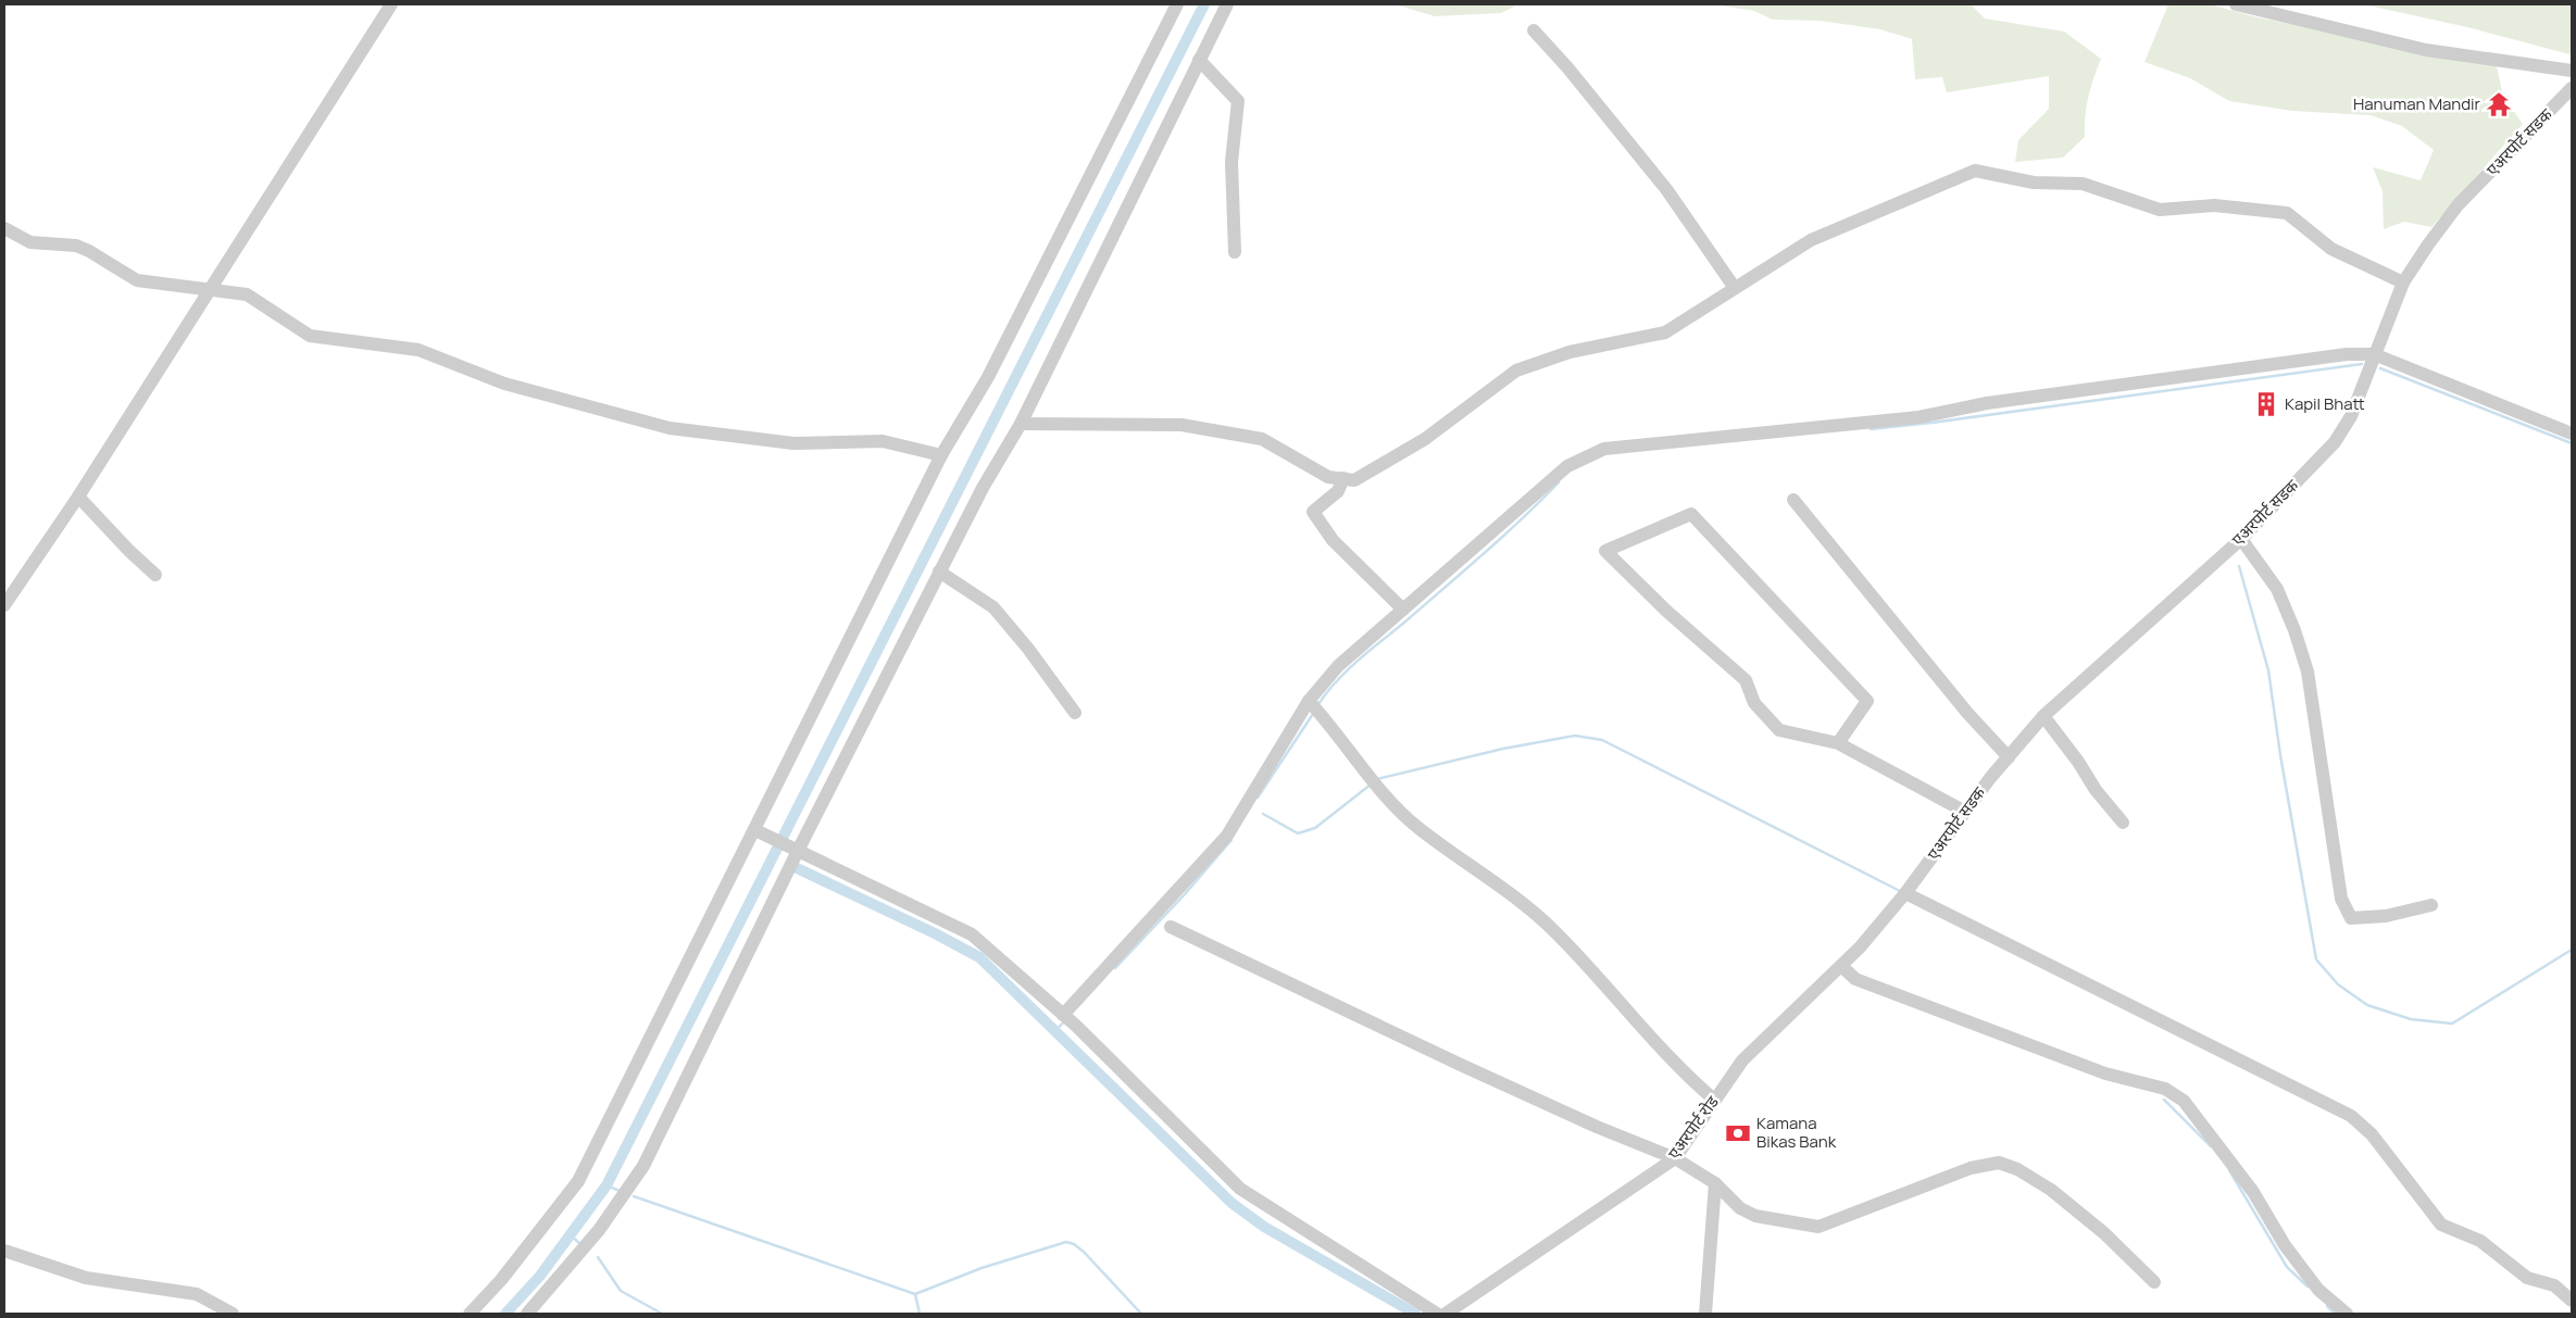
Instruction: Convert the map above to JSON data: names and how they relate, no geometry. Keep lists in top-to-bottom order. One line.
{"streets":{"street":["एअरपोर्ट सडक","एअरपोर्ट रोड"]},"crossings":[["एअरपोर्ट सडक","एअरपोर्ट रोड"]],"places":{"temple":["Hanuman Mandir"],"building":["Kapil Bhatt"],"bank":["Kamana Bikas Bank"]}}
